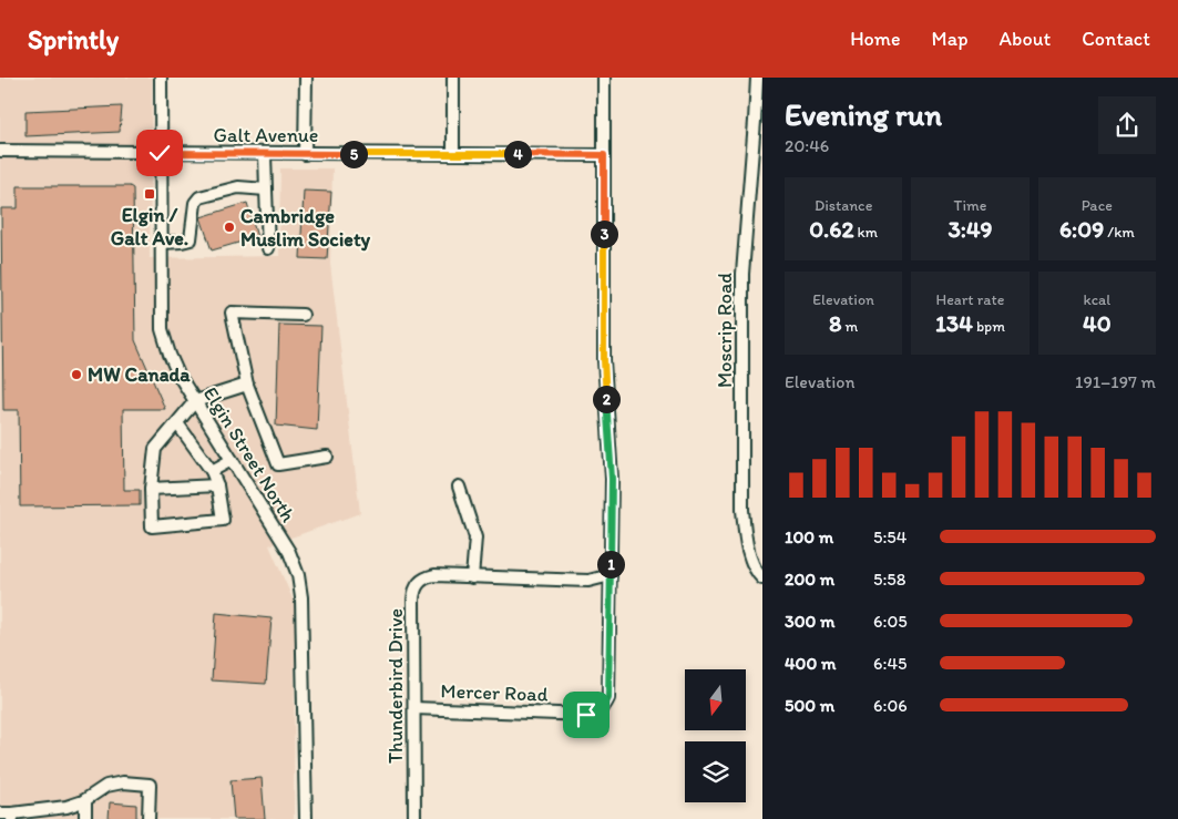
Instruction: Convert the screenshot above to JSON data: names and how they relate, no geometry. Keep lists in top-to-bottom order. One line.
{"streets":{"street":["Galt Avenue","Moscrip Road","Elgin Street North","Thunderbird Drive","Mercer Road"]},"crossings":[["Galt Avenue","Elgin Street North"],["Galt Avenue","Mercer Road"],["Thunderbird Drive","Mercer Road"]],"places":{"transit":["Elgin / Galt Ave."],"other":["Cambridge Muslim Society","MW Canada"]},"north":"bottom","page":{"header":"Sprintly","nav":["Home","Map","About","Contact"],"heading":["Evening run","20:46"],"pins":["4","5","3","2","1"],"stats":[["Distance","0.62 km"],["Time","3:49"],["Pace","6:09 /km"],["Elevation","8 m"],["Heart rate","134 bpm"],["kcal","40"]],"chart":["Elevation","191–197 m"],"list":[{"name":"100 m","note":"5:54"},{"name":"200 m","note":"5:58"},{"name":"300 m","note":"6:05"},{"name":"400 m","note":"6:45"},{"name":"500 m","note":"6:06"}]}}
